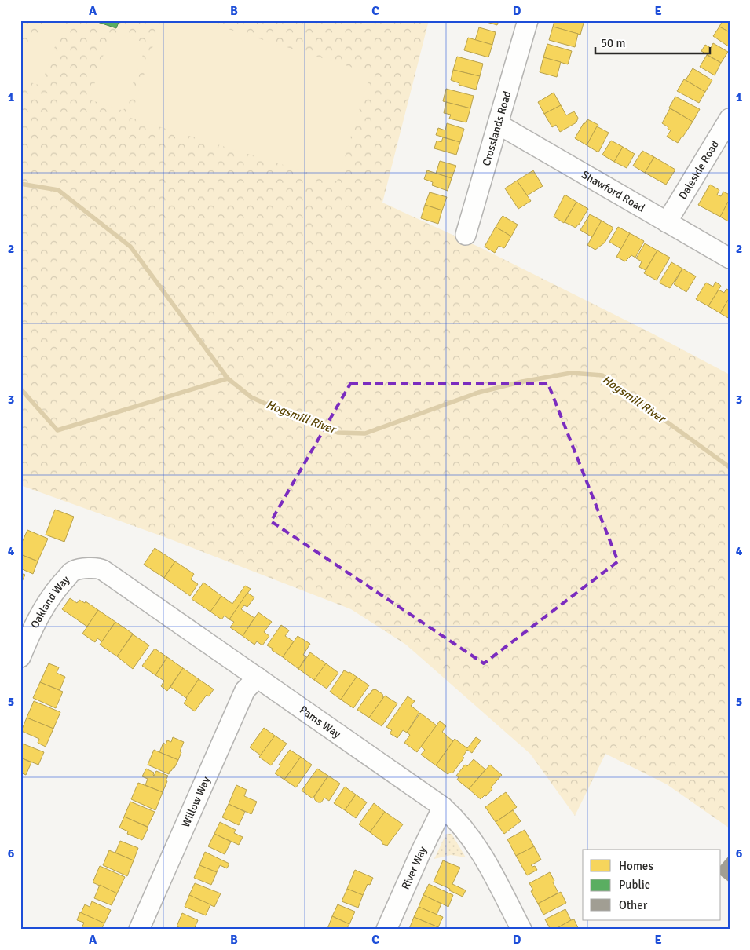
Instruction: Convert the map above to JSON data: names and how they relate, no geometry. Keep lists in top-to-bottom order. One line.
{"streets":{"street":["Crosslands Road","Daleside Road","Shawford Road","Oakland Way","Pams Way","Willow Way","River Way"]},"crossings":[["Crosslands Road","Shawford Road"],["Daleside Road","Shawford Road"],["Oakland Way","Pams Way"],["Pams Way","Willow Way"],["Pams Way","River Way"]],"water":["Hogsmill River"],"legend":["Homes","Public","Other"],"scale_bar":"50 m","grid":{"columns":["A","B","C","D","E"],"rows":["1","2","3","4","5","6"]}}
